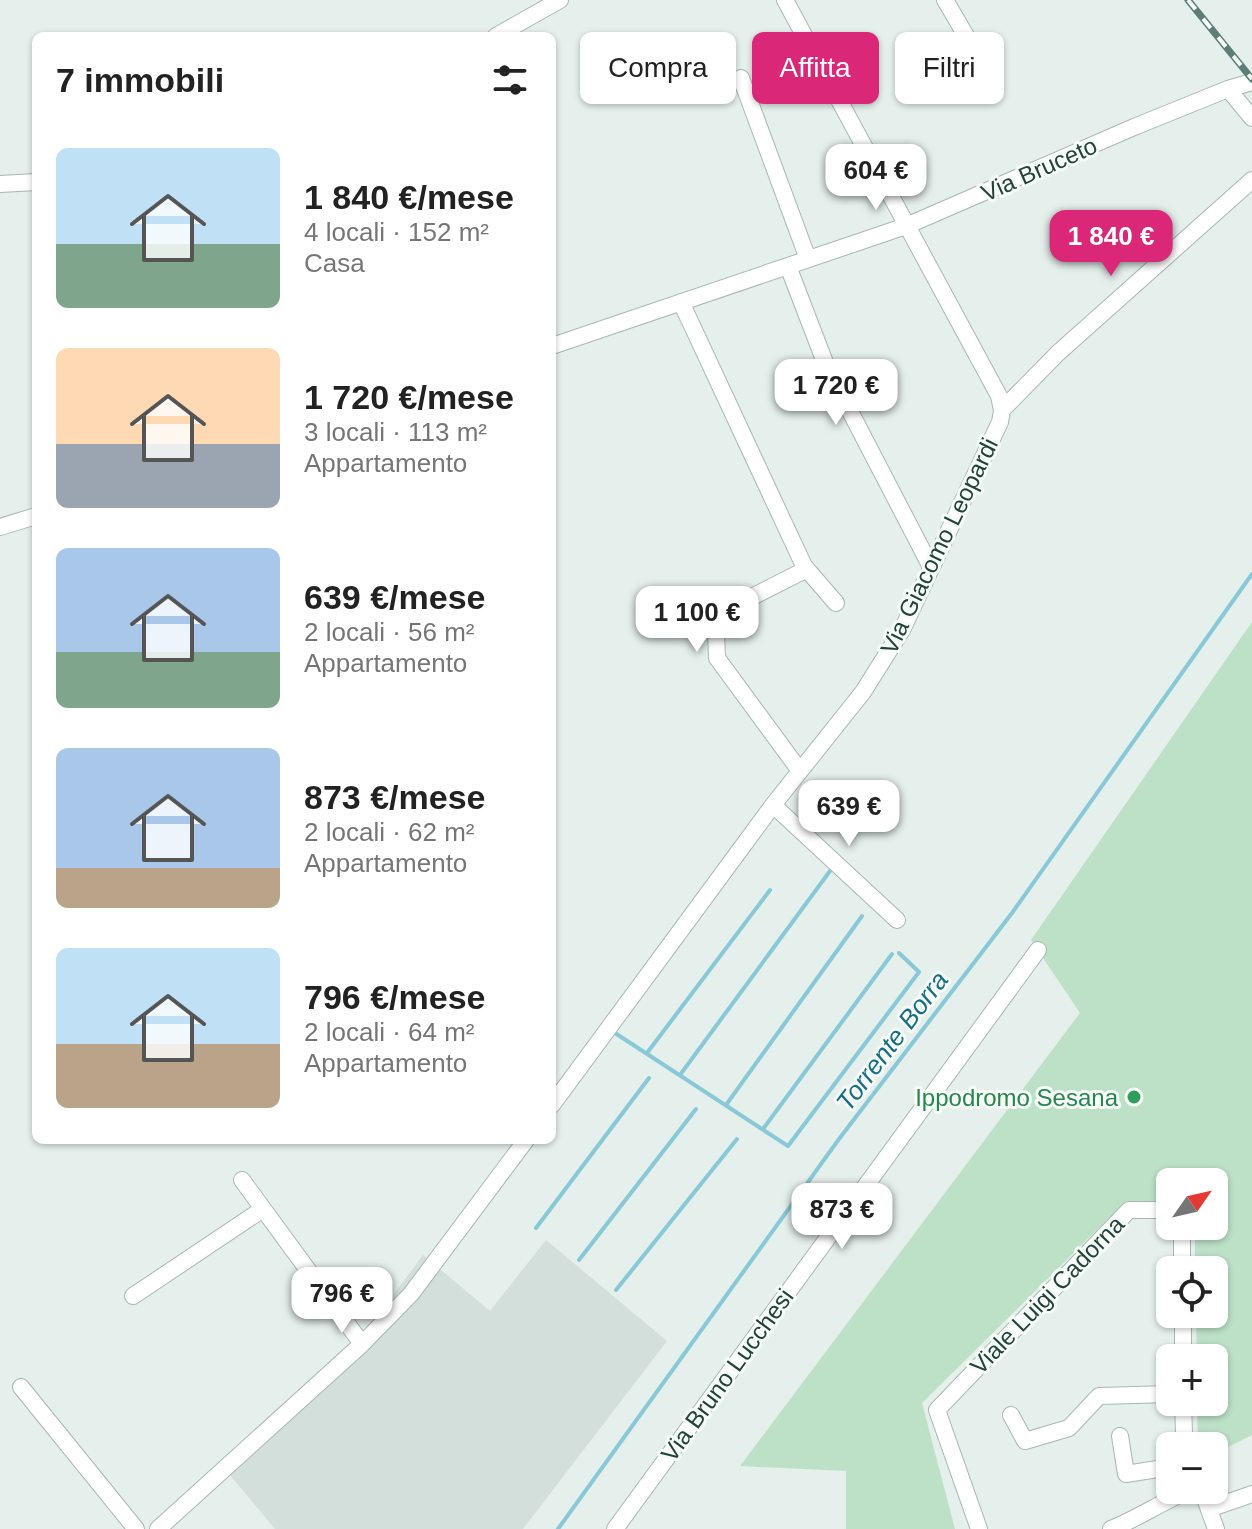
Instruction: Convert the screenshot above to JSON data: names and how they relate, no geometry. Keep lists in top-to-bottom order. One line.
{"streets":{"street":["Via Bruceto","Via Giacomo Leopardi","Viale Luigi Cadorna","Via Bruno Lucchesi"]},"water":["Torrente Borra"],"places":["Ippodromo Sesana"],"north":"top right","page":{"chip":["Compra","Affitta","Filtri"],"heading":"7 immobili","list":[{"name":"1 840 €/mese","note":"4 locali · 152 m² · Casa"},{"name":"1 720 €/mese","note":"3 locali · 113 m² · Appartamento"},{"name":"639 €/mese","note":"2 locali · 56 m² · Appartamento"},{"name":"873 €/mese","note":"2 locali · 62 m² · Appartamento"},{"name":"796 €/mese","note":"2 locali · 64 m² · Appartamento"}],"price":["604 €","1 840 €","1 720 €","1 100 €","639 €","873 €","796 €"],"map_buttons":["+","−"]}}
